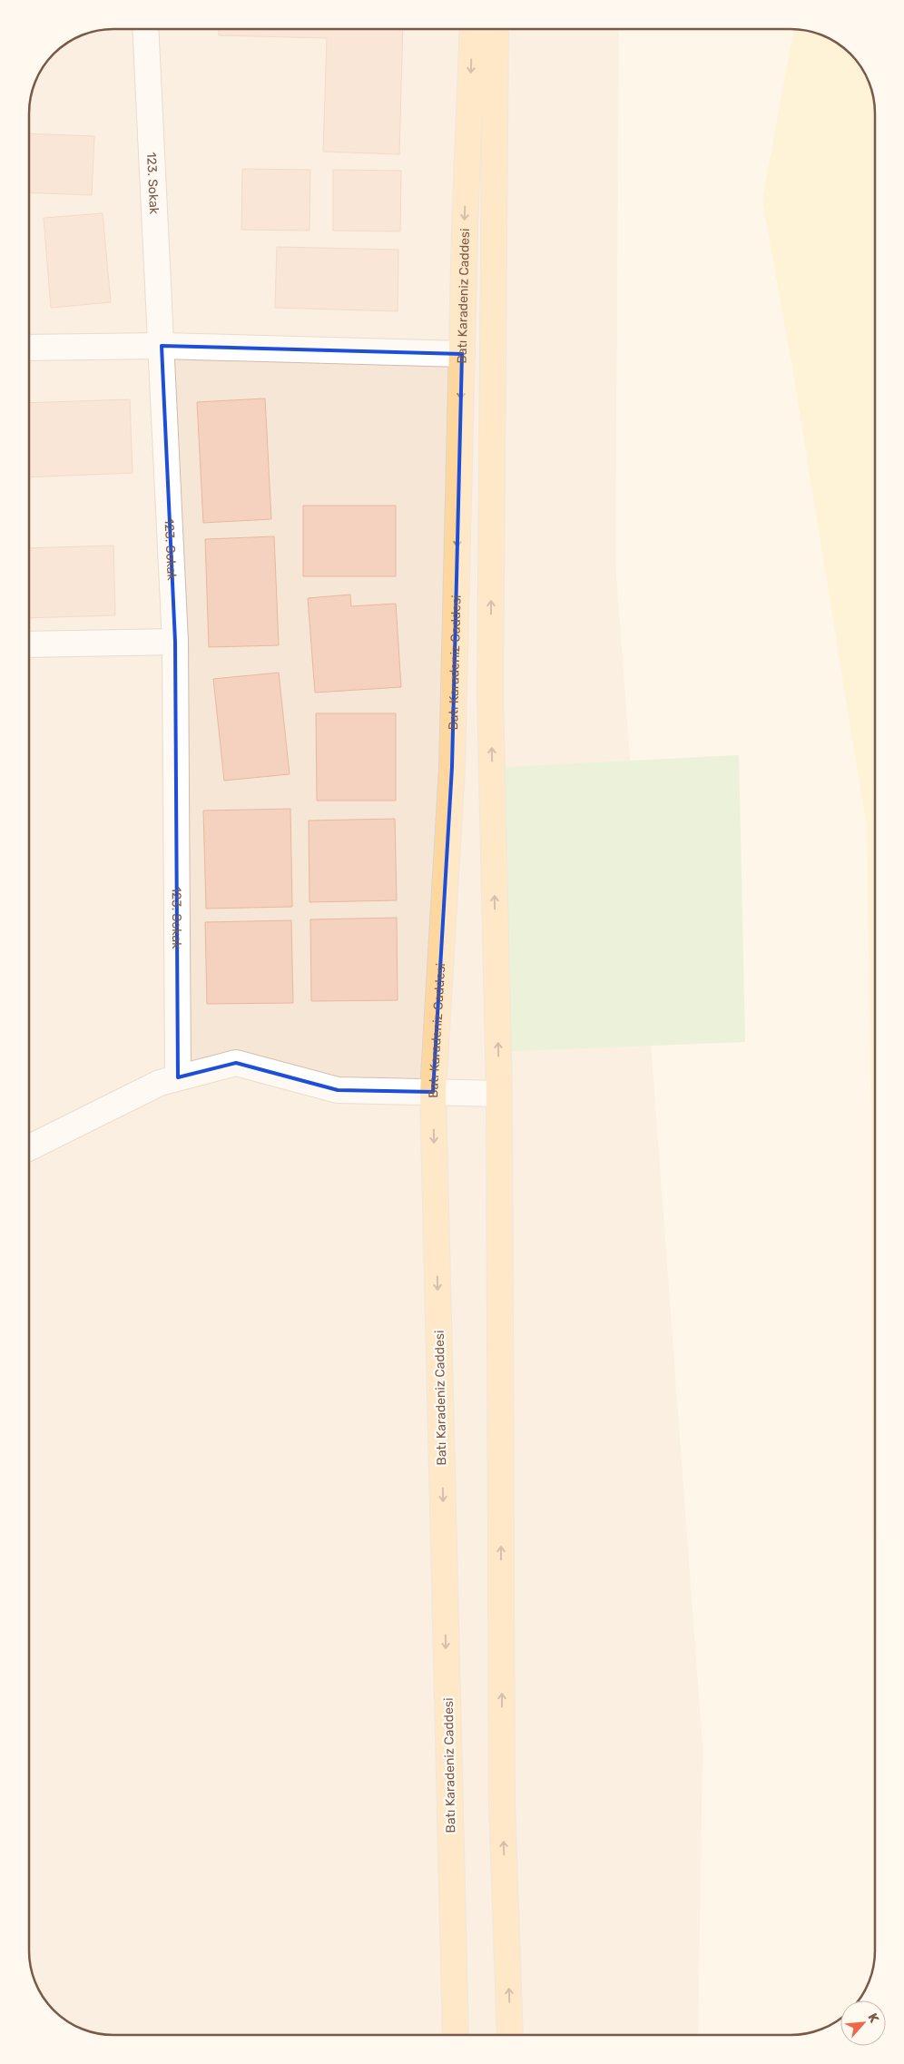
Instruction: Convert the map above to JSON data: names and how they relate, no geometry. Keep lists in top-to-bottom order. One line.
{"streets":{"main road":["Batı Karadeniz Caddesi"],"street":["123. Sokak"]},"north":"top right"}
